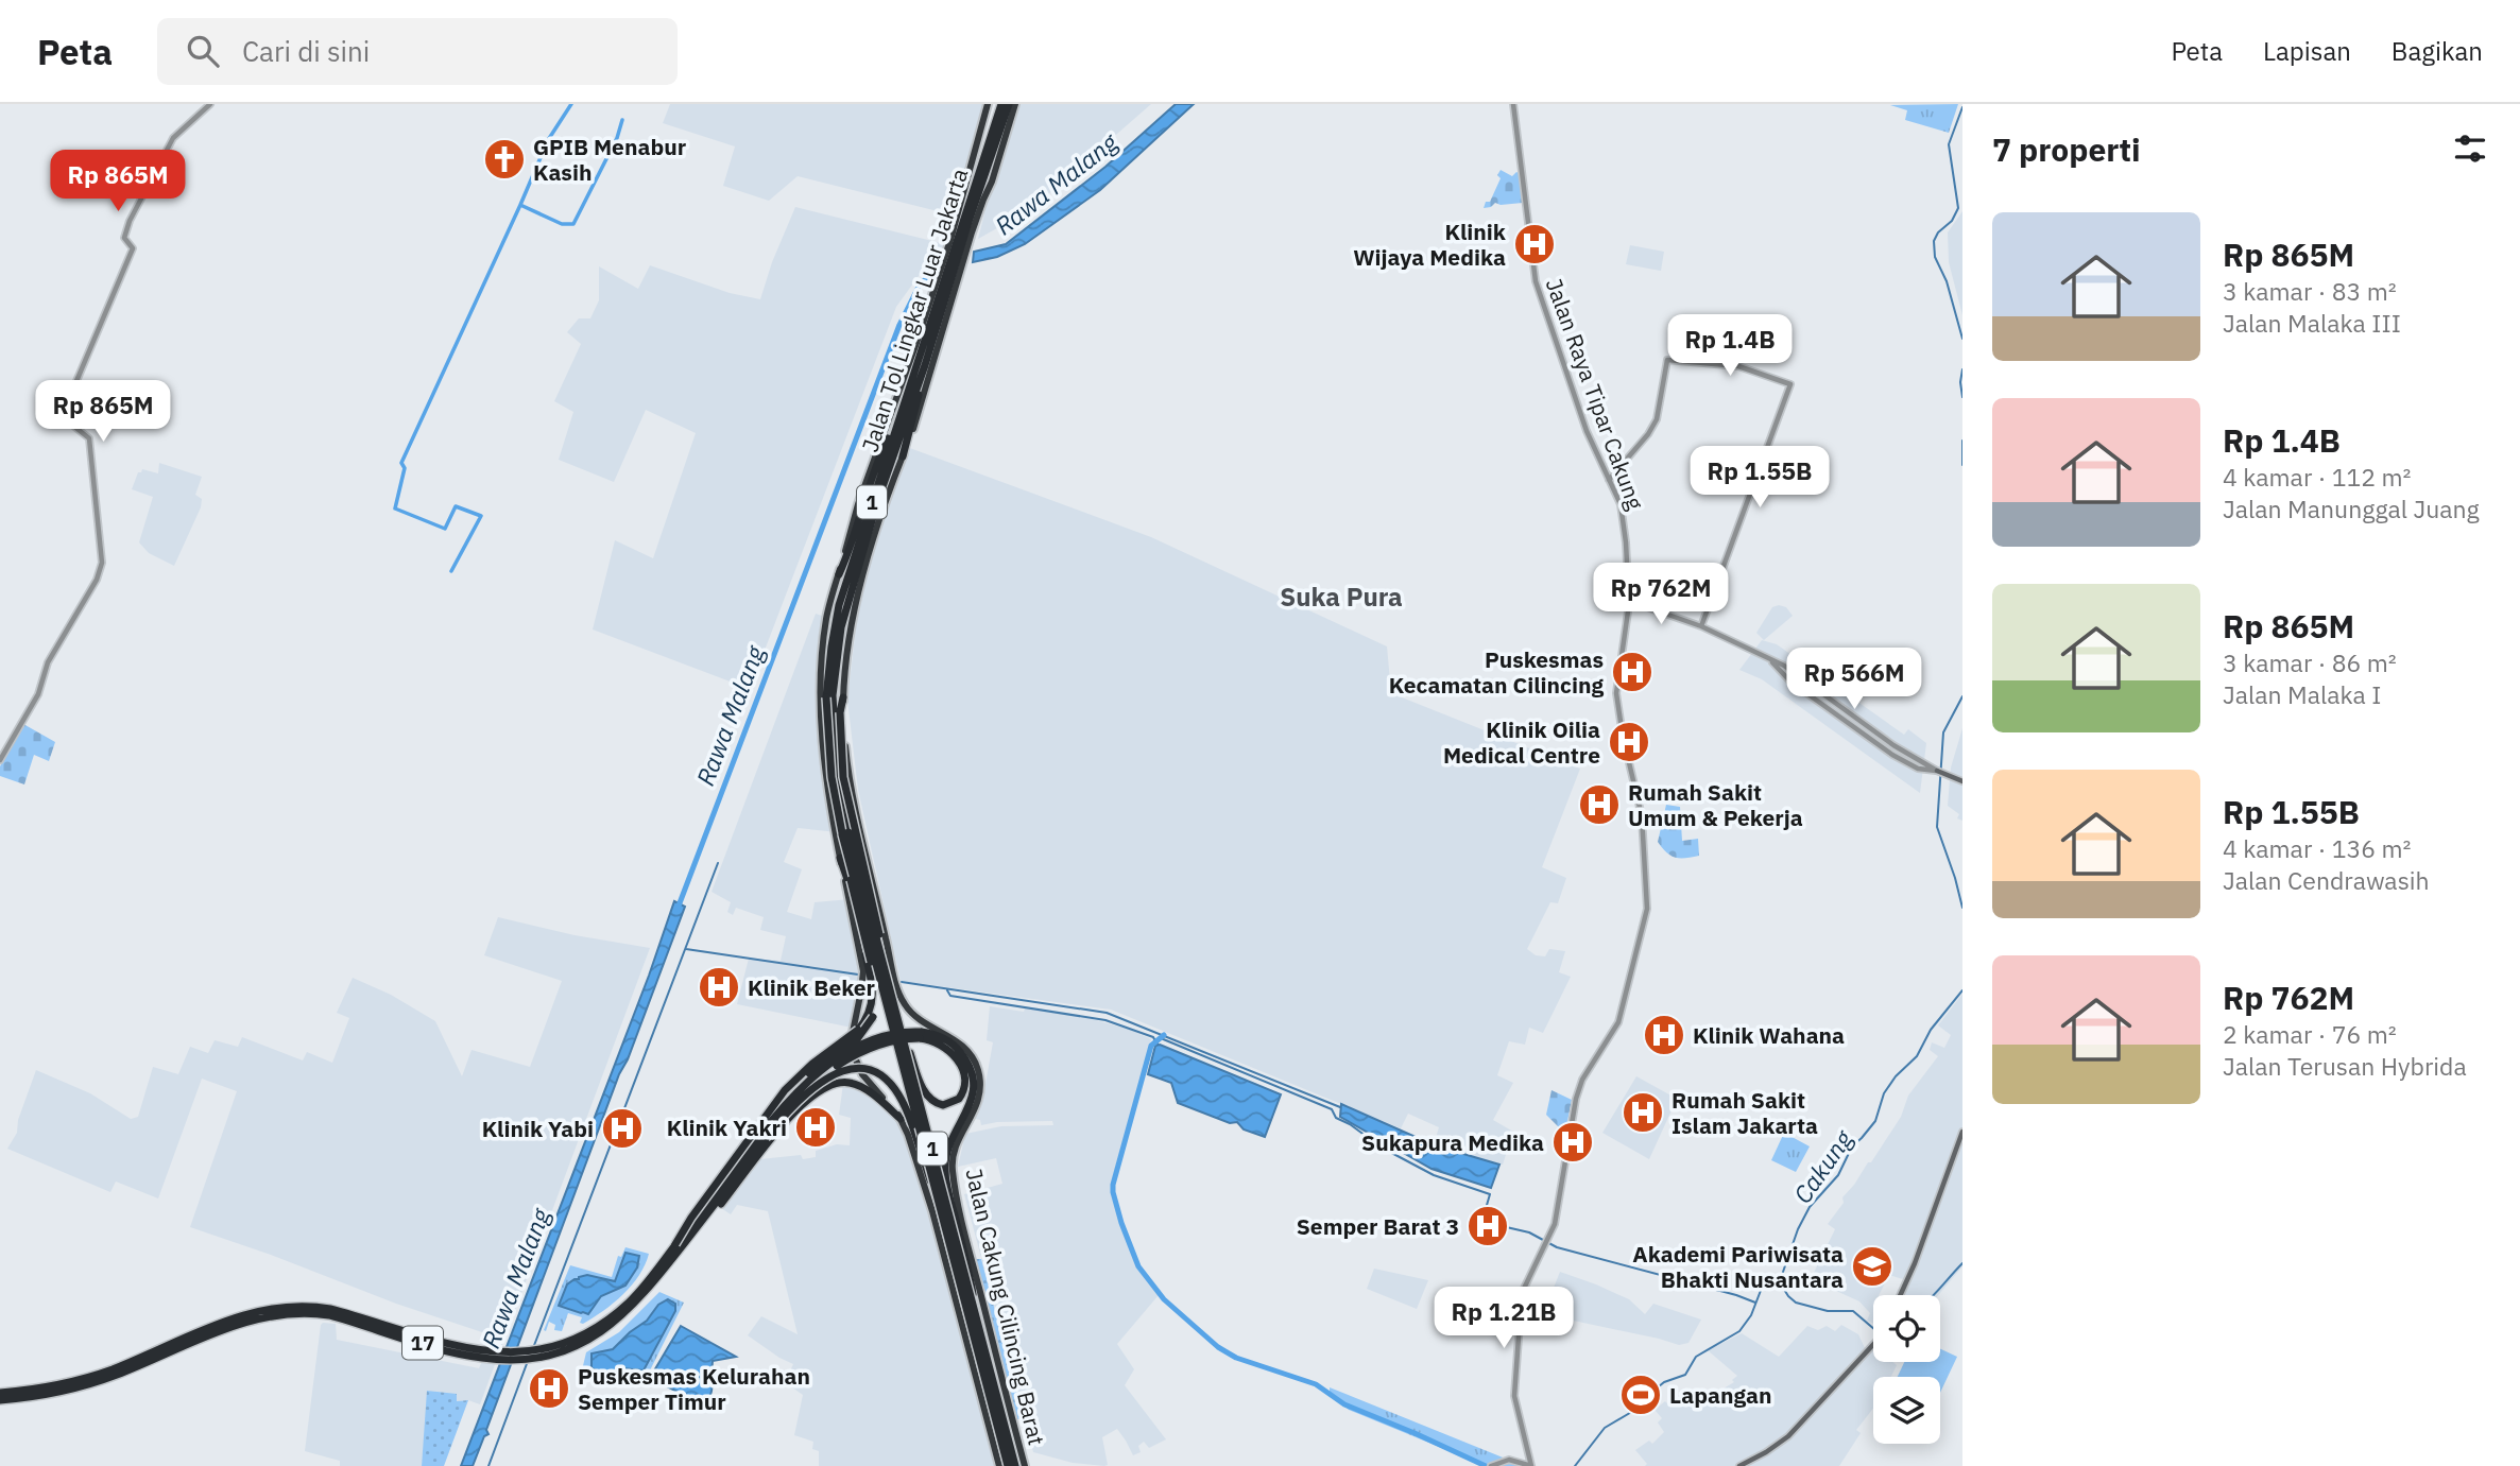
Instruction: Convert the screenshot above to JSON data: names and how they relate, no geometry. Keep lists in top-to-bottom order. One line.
{"streets":{"highway":["Jalan Tol Lingkar Luar Jakarta","1","Jalan Cakung Cilincing Barat","17"],"street":["Jalan Raya Tipar Cakung"]},"crossings":[["Jalan Tol Lingkar Luar Jakarta","1"],["Jalan Tol Lingkar Luar Jakarta","Jalan Cakung Cilincing Barat"]],"districts":["Suka Pura"],"water":["Rawa Malang","Cakung"],"places":{"church":["GPIB Menabur Kasih"],"hospital":["Klinik Wijaya Medika","Puskesmas Kecamatan Cilincing","Klinik Oilia Medical Centre","Rumah Sakit Umum & Pekerja","Klinik Beker","Klinik Wahana","Rumah Sakit Islam Jakarta","Klinik Yakri","Klinik Yabi","Sukapura Medika","Semper Barat 3","Puskesmas Kelurahan Semper Timur"],"school or university":["Akademi Pariwisata Bhakti Nusantara"],"sports":["Lapangan"]},"page":{"header":"Peta","search":"Cari di sini","nav":["Peta","Lapisan","Bagikan"],"heading":"7 properti","price":["Rp 865M","Rp 1.4B","Rp 865M","Rp 1.55B","Rp 762M","Rp 566M","Rp 1.21B"],"list":[{"name":"Rp 865M","note":"3 kamar · 83 m² · Jalan Malaka III"},{"name":"Rp 1.4B","note":"4 kamar · 112 m² · Jalan Manunggal Juang"},{"name":"Rp 865M","note":"3 kamar · 86 m² · Jalan Malaka I"},{"name":"Rp 1.55B","note":"4 kamar · 136 m² · Jalan Cendrawasih"},{"name":"Rp 762M","note":"2 kamar · 76 m² · Jalan Terusan Hybrida"}]}}
